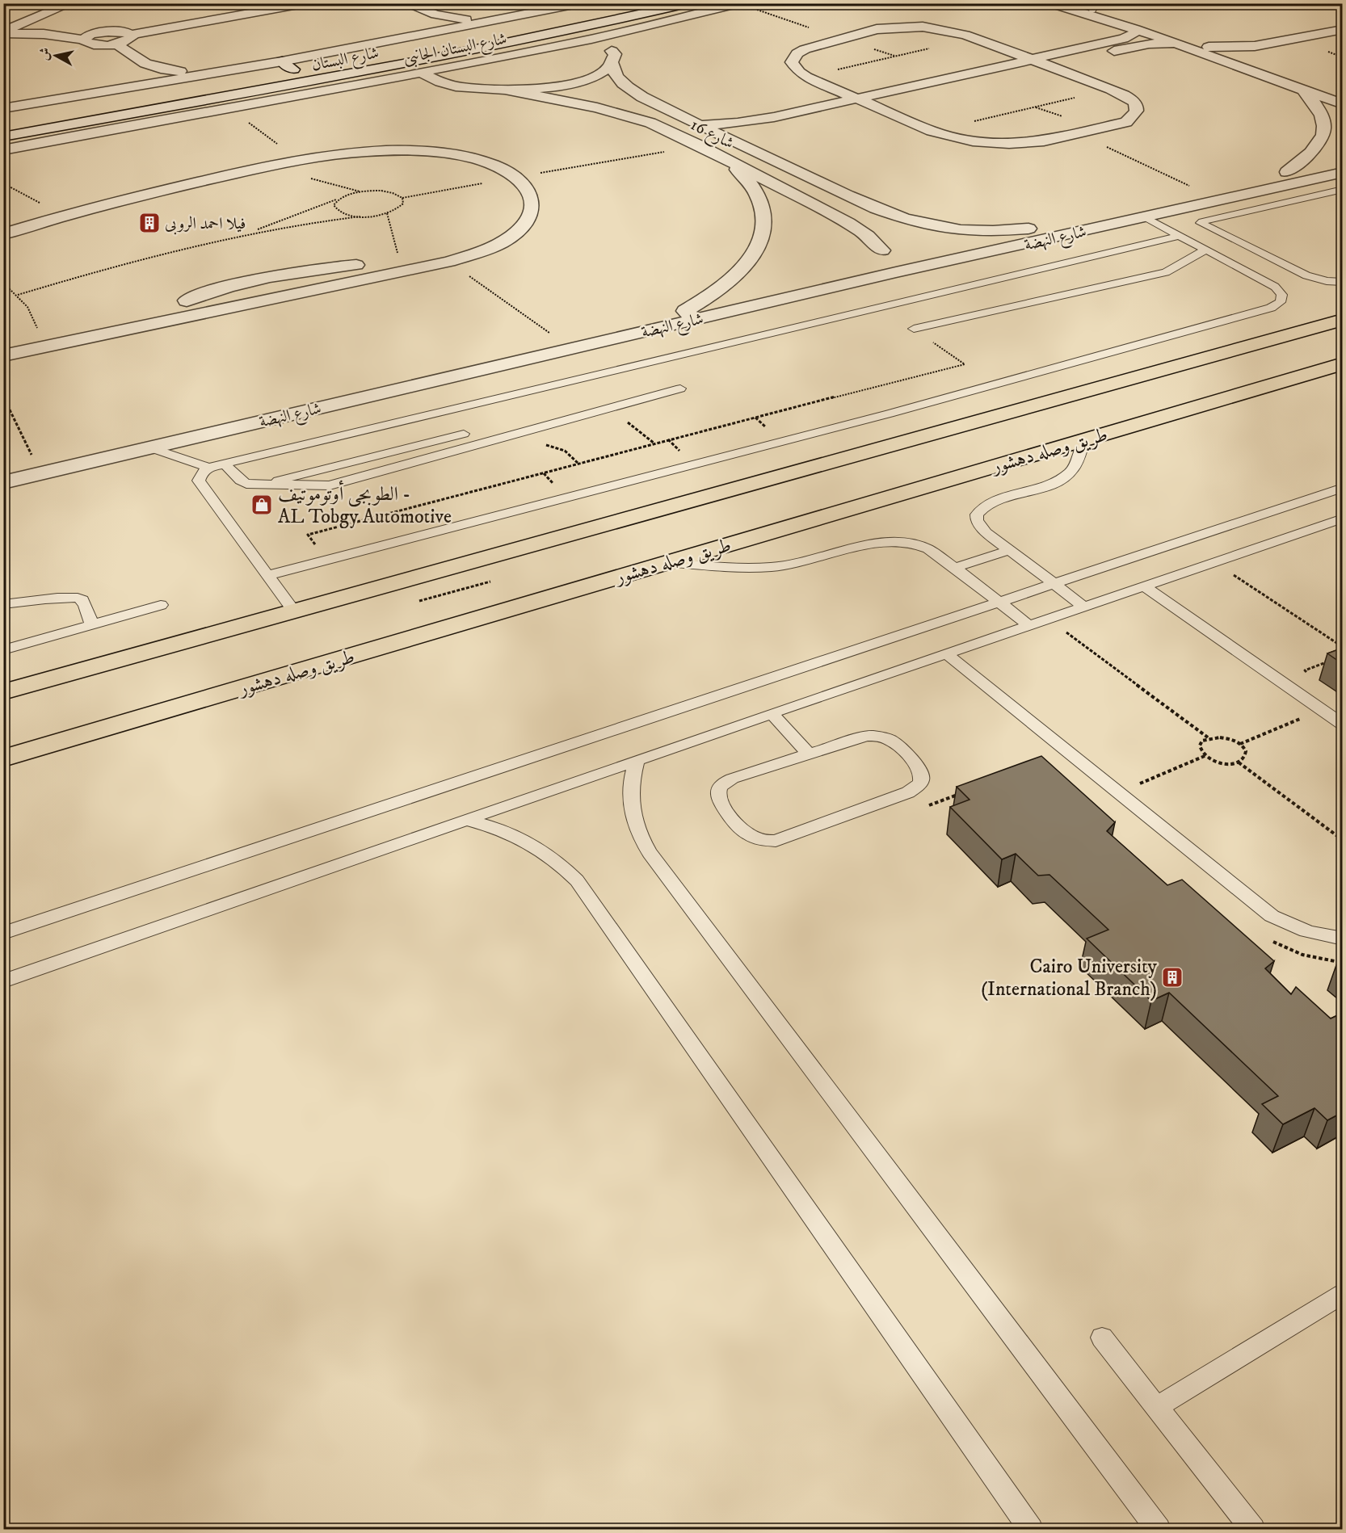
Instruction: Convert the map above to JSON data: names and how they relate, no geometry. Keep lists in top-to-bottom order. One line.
{"streets":{"main road":["طريق وصله دهشور"],"street":["شارع البستان الجانبى","شارع البستان","شارع 16","شارع النهضة"]},"crossings":[["شارع البستان الجانبى","شارع البستان"],["شارع 16","شارع النهضة"]],"places":{"building":["فيلا احمد الروبى","Cairo University (International Branch)"],"shop":["الطوبجى أوتوموتيف - AL Tobgy Automotive"]},"north":"left"}
